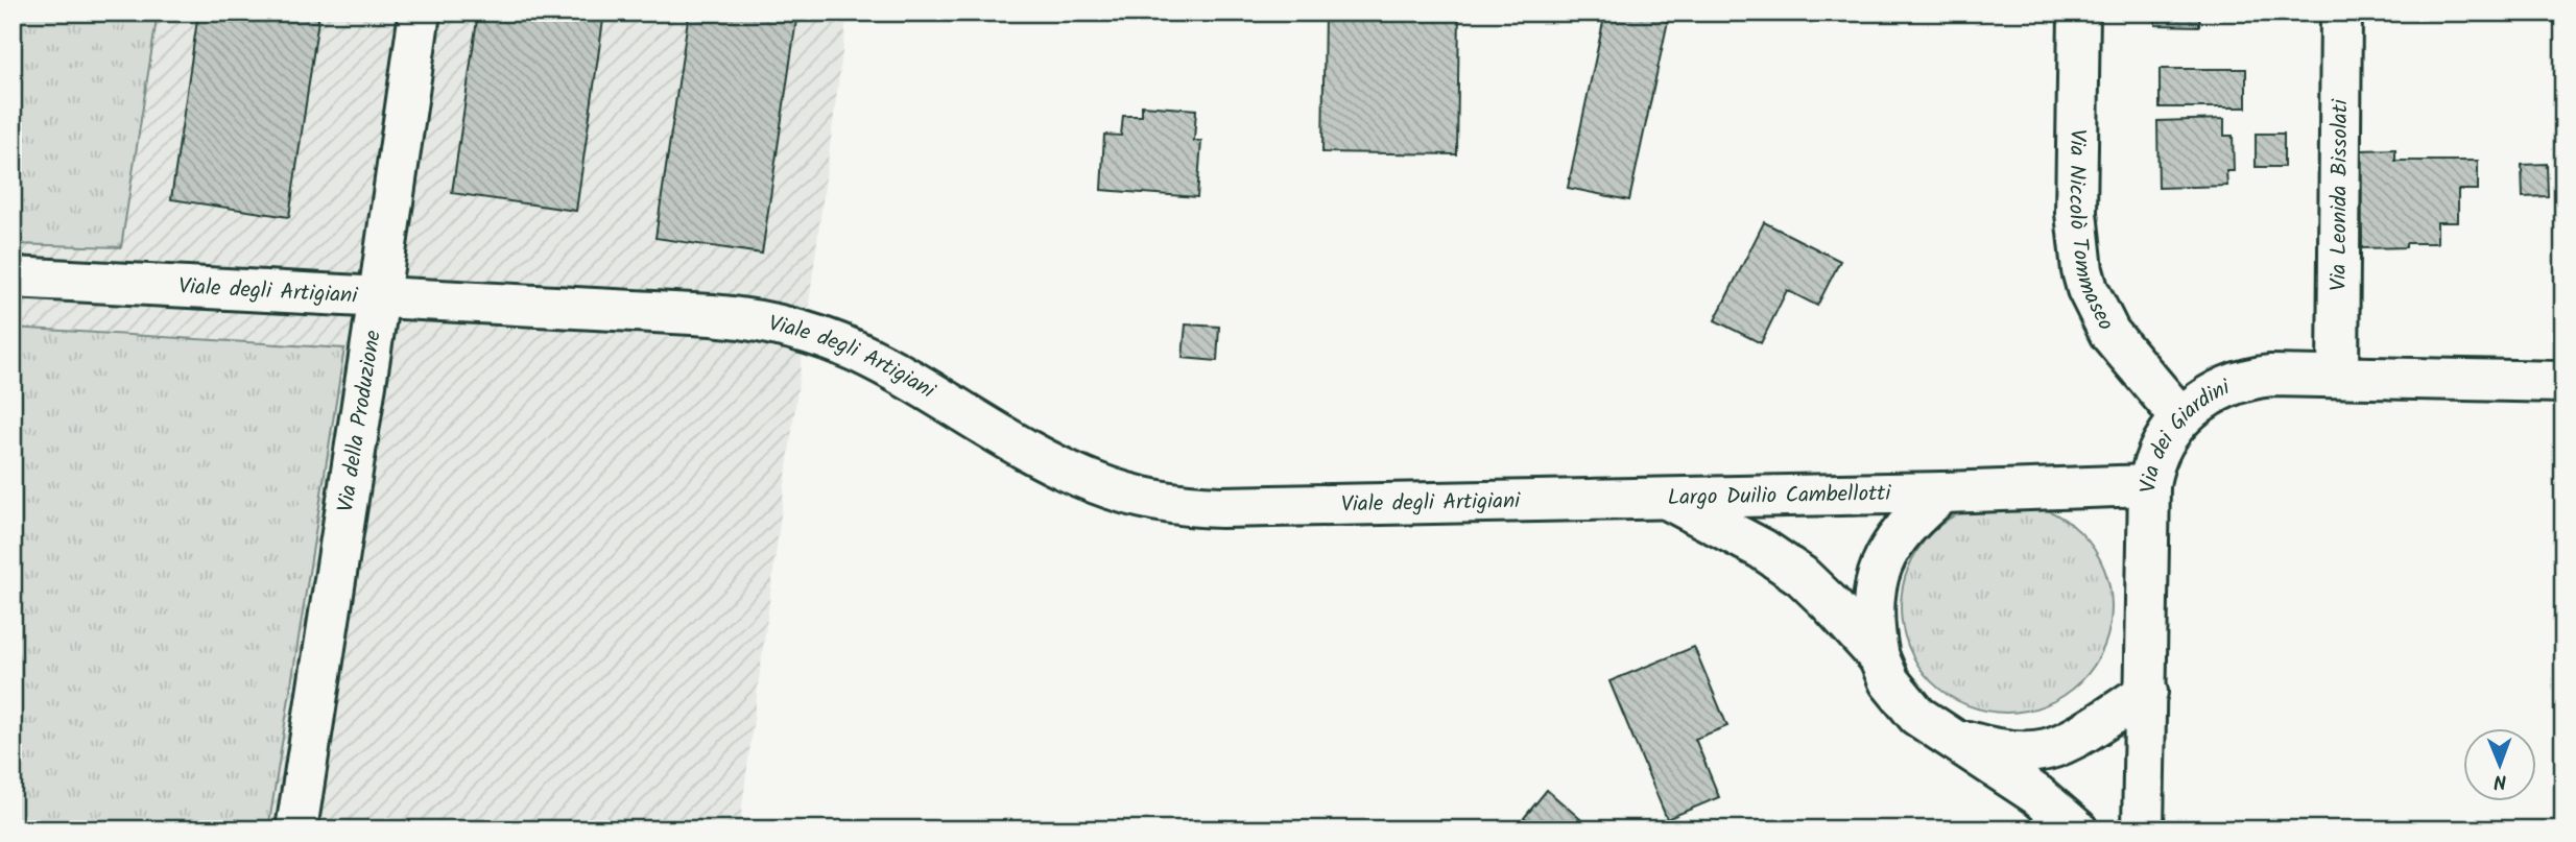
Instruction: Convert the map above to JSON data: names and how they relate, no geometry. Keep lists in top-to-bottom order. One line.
{"streets":{"street":["Via Leonida Bissolati","Via Niccolò Tommaseo","Viale degli Artigiani","Via della Produzione","Via dei Giardini","Largo Duilio Cambellotti"]},"crossings":[["Via Leonida Bissolati","Via dei Giardini"],["Via Niccolò Tommaseo","Via dei Giardini"],["Viale degli Artigiani","Via della Produzione"],["Viale degli Artigiani","Largo Duilio Cambellotti"],["Via dei Giardini","Largo Duilio Cambellotti"]],"north":"bottom"}
